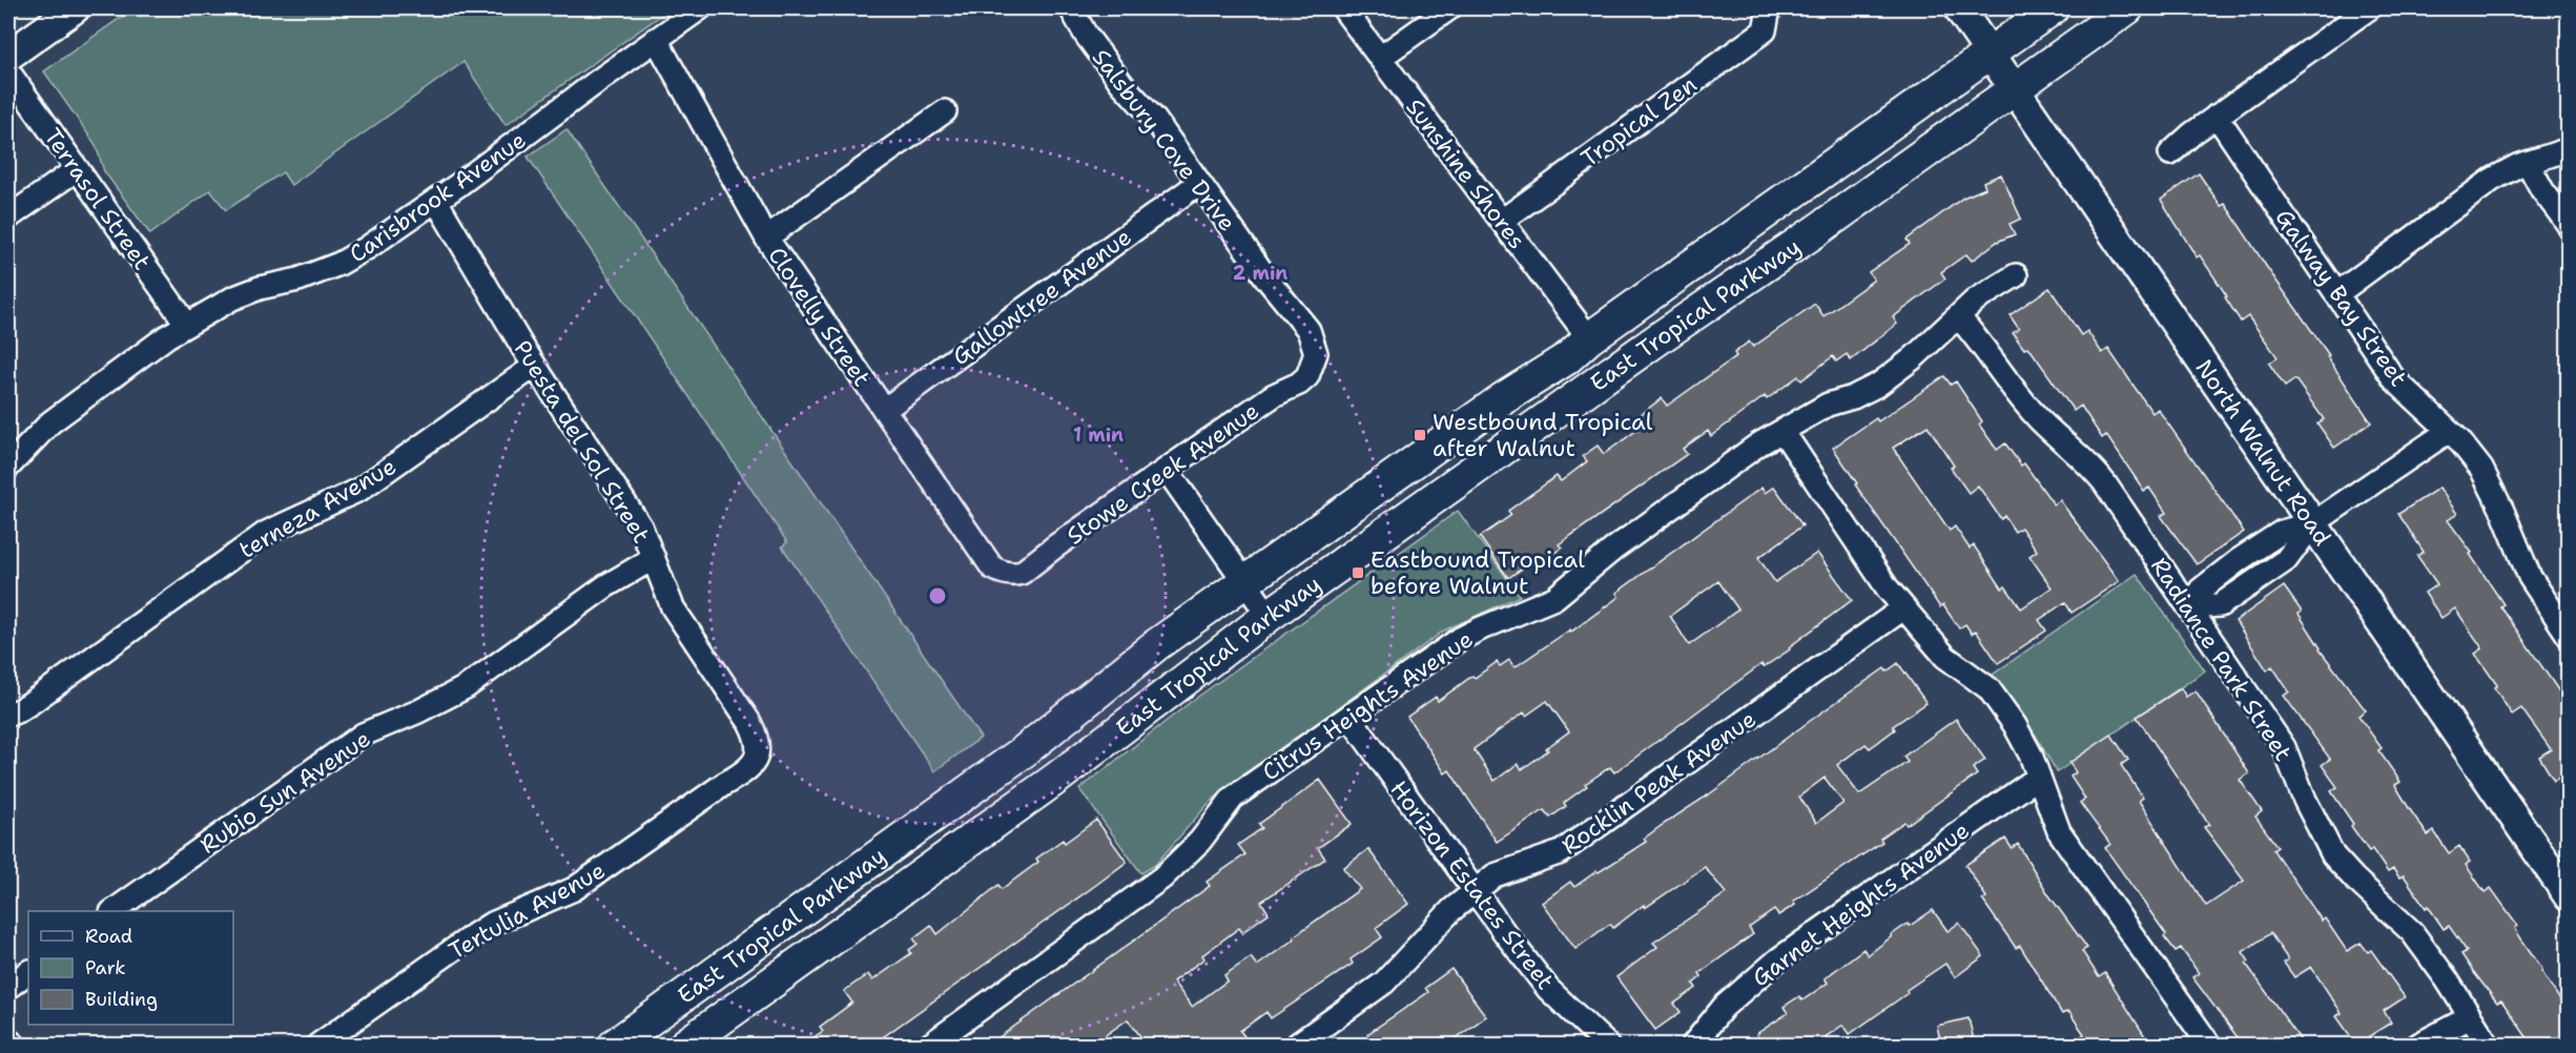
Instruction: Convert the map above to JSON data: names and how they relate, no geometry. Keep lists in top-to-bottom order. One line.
{"streets":{"main road":["East Tropical Parkway"],"street":["Tropical Zen","Salsbury Cove Drive","Sunshine Shores","Carisbrook Avenue","Terrasol Street","Gallowtree Avenue","Galway Bay Street","Clovelly Street","Puesta del Sol Street","North Walnut Road","Stowe Creek Avenue","terneza Avenue","Radiance Park Street","Citrus Heights Avenue","Rocklin Peak Avenue","Rubio Sun Avenue","Horizon Estates Street","Garnet Heights Avenue","Tertulia Avenue"]},"crossings":[["Tropical Zen","Sunshine Shores"],["Salsbury Cove Drive","Gallowtree Avenue"],["Salsbury Cove Drive","Stowe Creek Avenue"],["Sunshine Shores","East Tropical Parkway"],["Carisbrook Avenue","Terrasol Street"],["Carisbrook Avenue","Clovelly Street"],["Carisbrook Avenue","Puesta del Sol Street"],["Gallowtree Avenue","Clovelly Street"],["East Tropical Parkway","North Walnut Road"],["Clovelly Street","Stowe Creek Avenue"],["Puesta del Sol Street","terneza Avenue"],["Puesta del Sol Street","Rubio Sun Avenue"],["Puesta del Sol Street","Tertulia Avenue"],["Radiance Park Street","Citrus Heights Avenue"],["Citrus Heights Avenue","Horizon Estates Street"],["Rocklin Peak Avenue","Horizon Estates Street"]],"places":{"transit":["Westbound Tropical after Walnut","Eastbound Tropical before Walnut"]},"legend":["Road","Park","Building"],"rings":["2 min","1 min"]}
